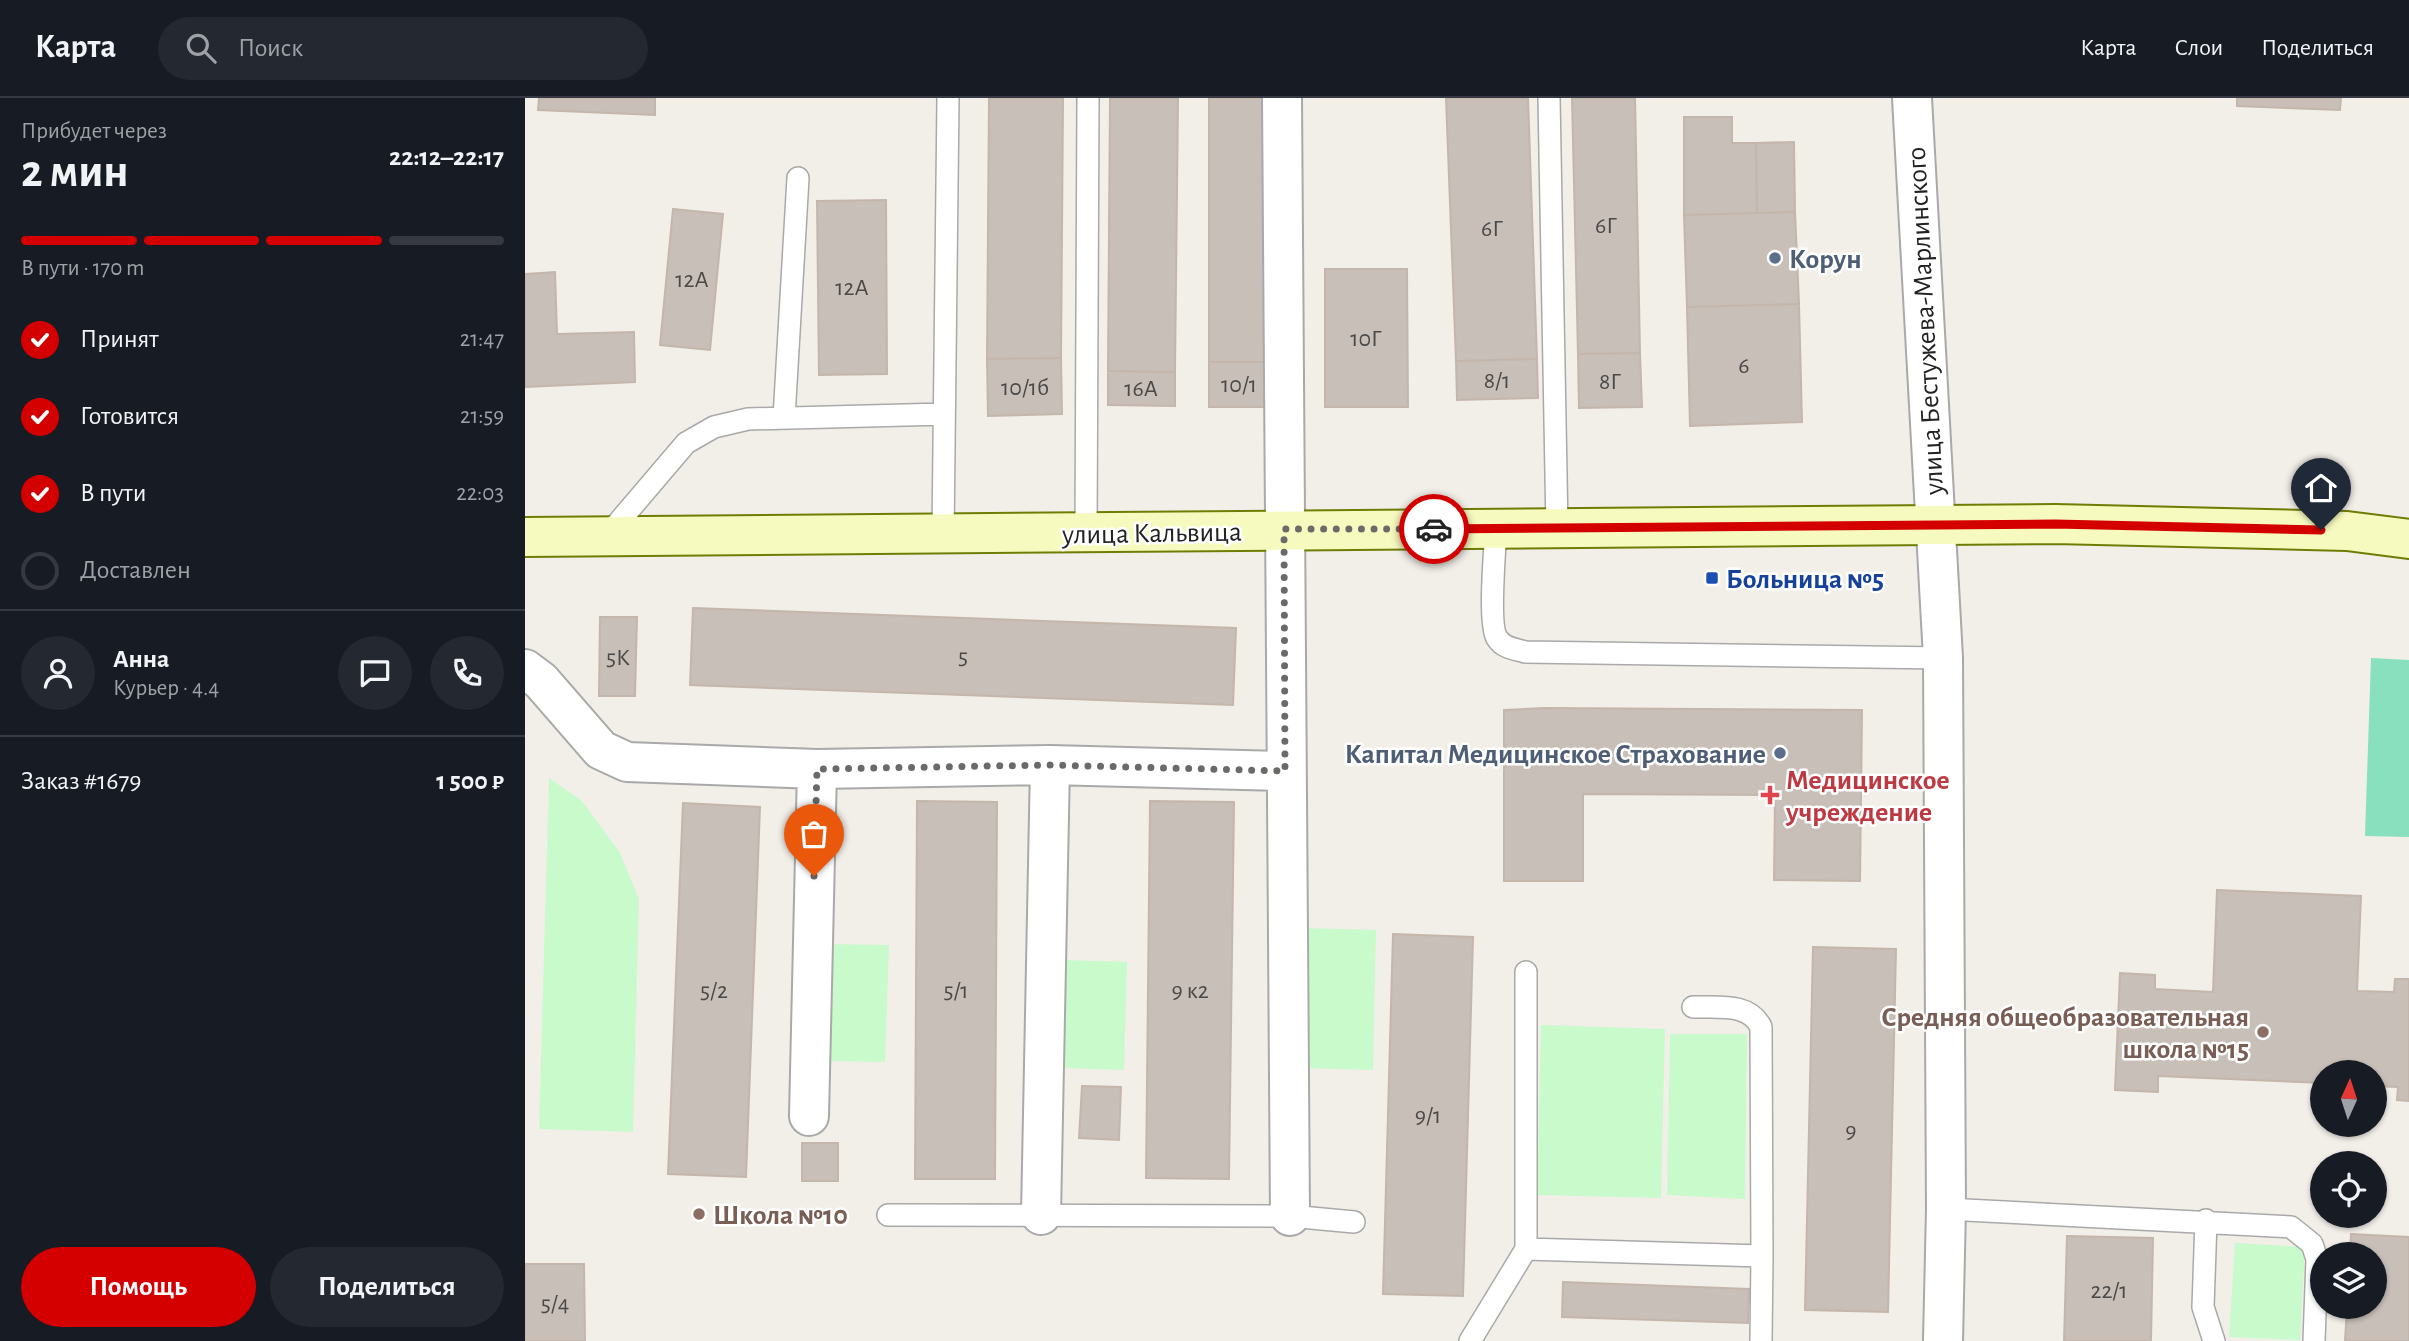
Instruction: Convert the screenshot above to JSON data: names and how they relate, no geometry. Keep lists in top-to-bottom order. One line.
{"streets":{"street":["улица Бестужева-Марлинского","улица Кальвица"]},"crossings":[["улица Бестужева-Марлинского","улица Кальвица"]],"places":{"other":["Корун","Капитал Медицинское Страхование","Средняя общеобразовательная школа №15","Школа №10"],"transit":["Больница №5"],"health":["Медицинское учреждение"]},"house_numbers":["6Г","6Г","12А","12А","10Г","6","8/1","8Г","10/1","10/1б","16А","5","5К","5/2","5/1","9 к2","9/1","9","22/1","5/4"],"north":"top","page":{"header":"Карта","search":"Поиск","nav":["Карта","Слои","Поделиться"],"heading":["2 мин","Прибудет через","22:12–22:17"],"panel":["Анна","Курьер · 4.4","Заказ #1679","1 500 ₽"],"bar":"В пути · 170 m","list":[["Принят","21:47"],["Готовится","21:59"],["В пути","22:03"],"Доставлен"],"buttons":["Помощь","Поделиться"]}}
